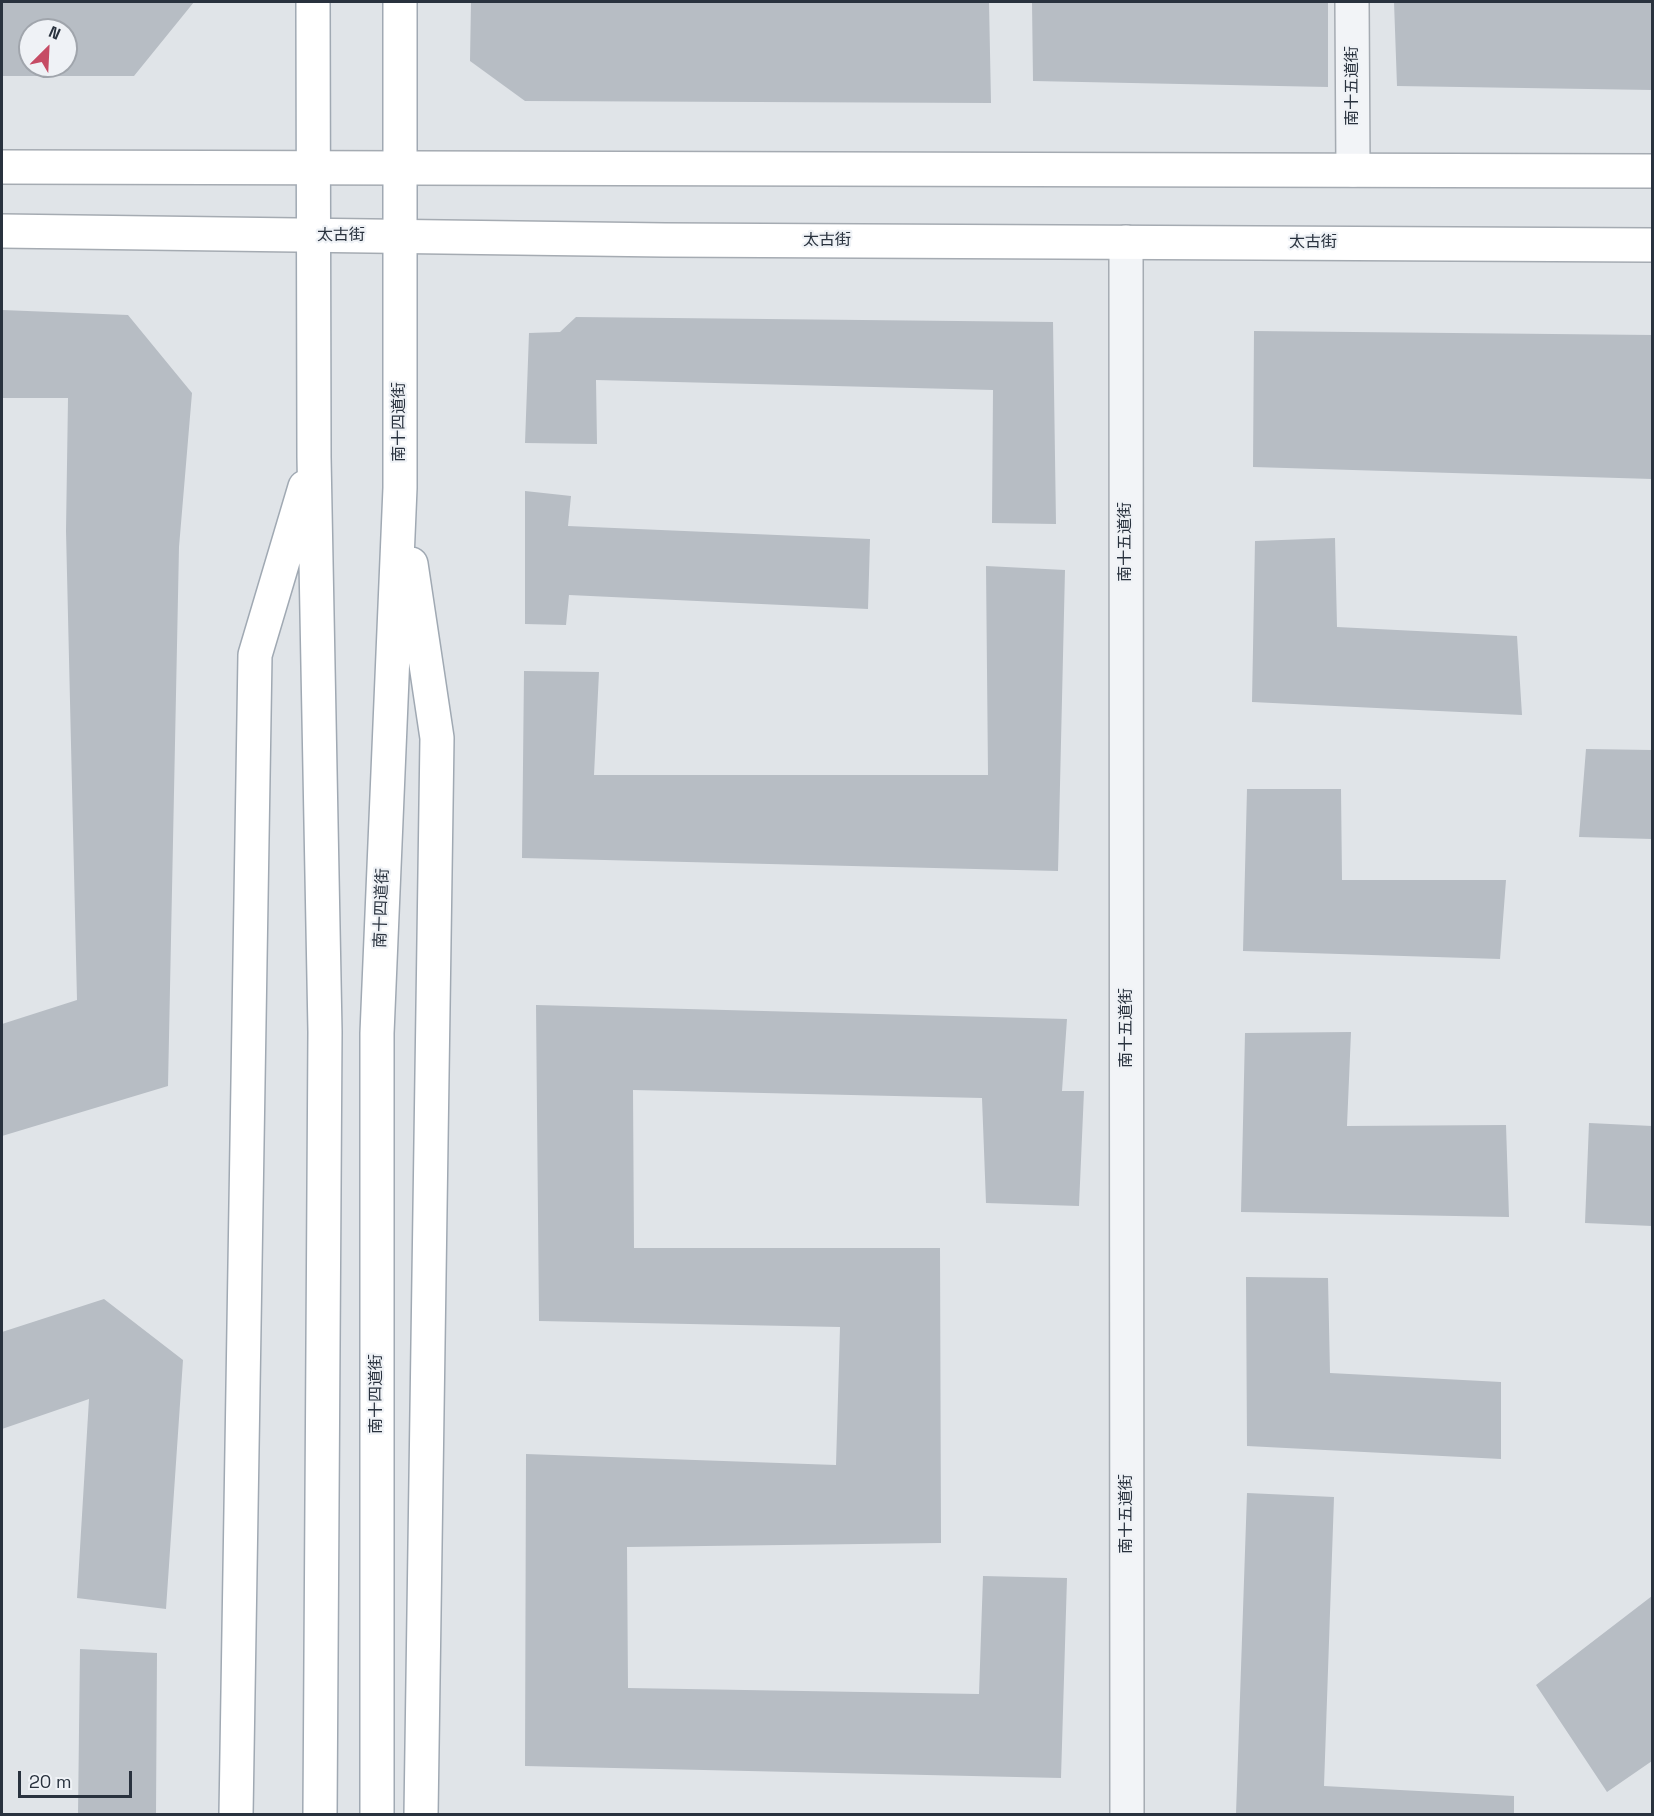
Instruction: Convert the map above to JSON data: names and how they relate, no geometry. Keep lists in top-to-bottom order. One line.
{"streets":{"main road":["太古街","南十四道街"],"street":["南十五道街"]},"crossings":[["南十五道街","太古街"],["太古街","南十四道街"]],"scale_bar":"20 m","north":"top right"}
